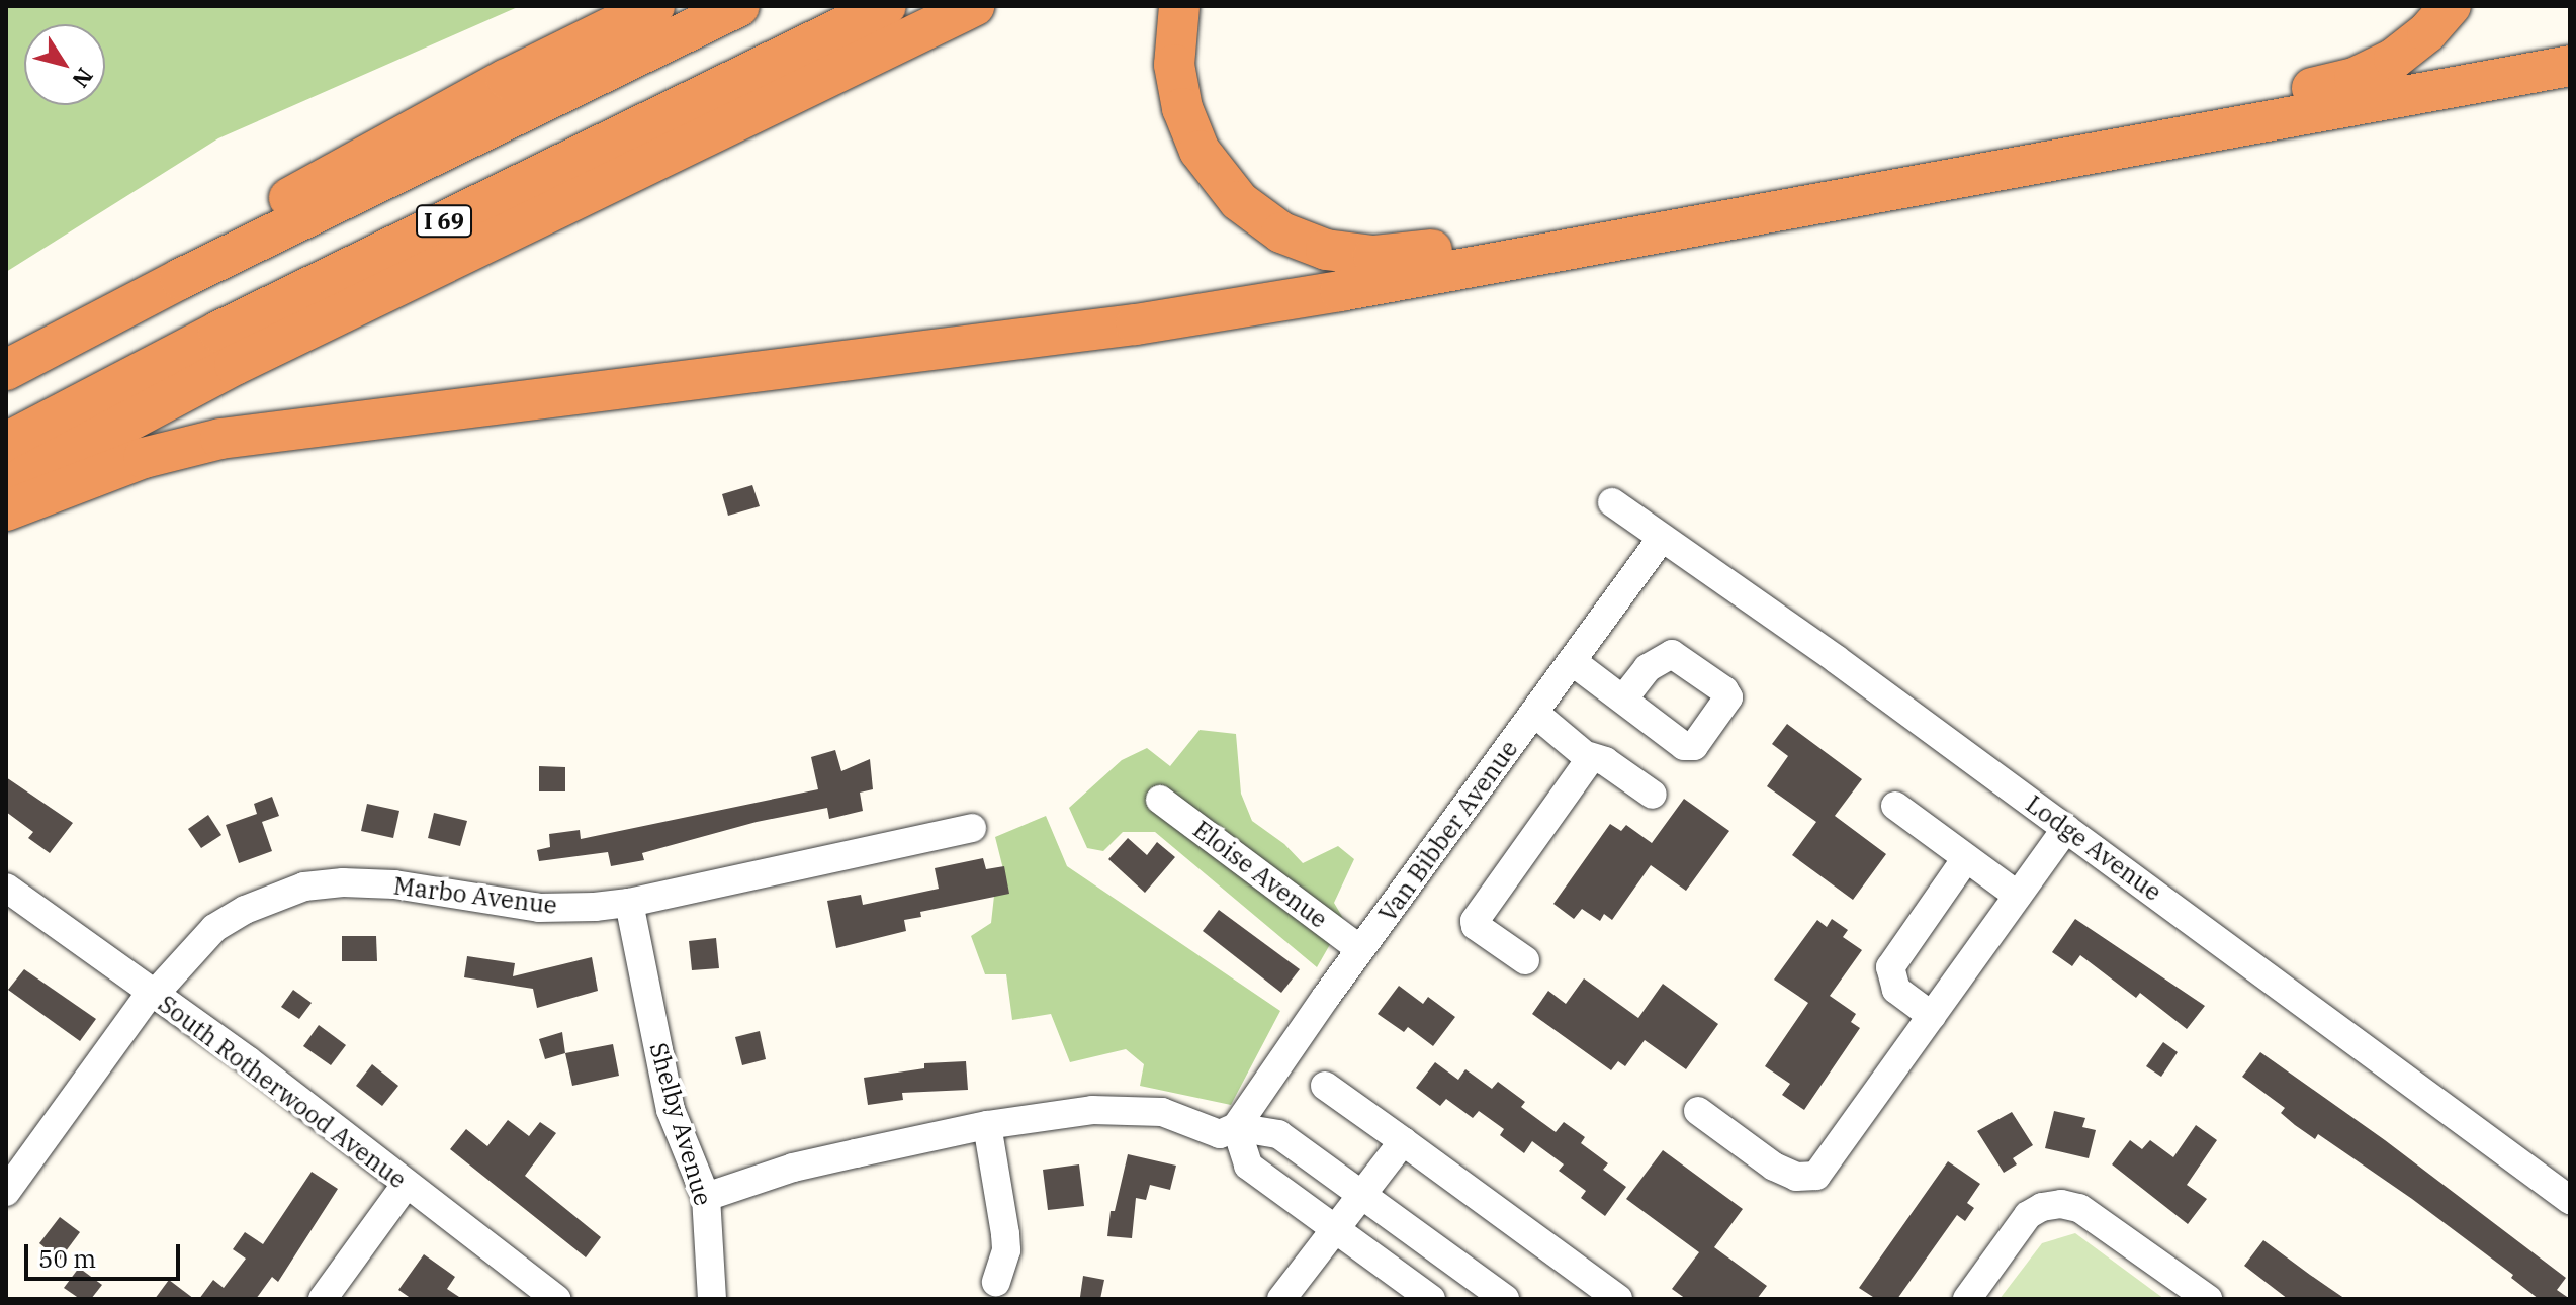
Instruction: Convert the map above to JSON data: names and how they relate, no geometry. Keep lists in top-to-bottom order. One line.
{"streets":{"highway":["I 69"],"street":["Van Bibber Avenue","Lodge Avenue","Eloise Avenue","Marbo Avenue","South Rotherwood Avenue","Shelby Avenue"]},"crossings":[["Van Bibber Avenue","Lodge Avenue"],["Van Bibber Avenue","Eloise Avenue"],["Marbo Avenue","South Rotherwood Avenue"],["Marbo Avenue","Shelby Avenue"]],"scale_bar":"50 m","north":"bottom right"}
